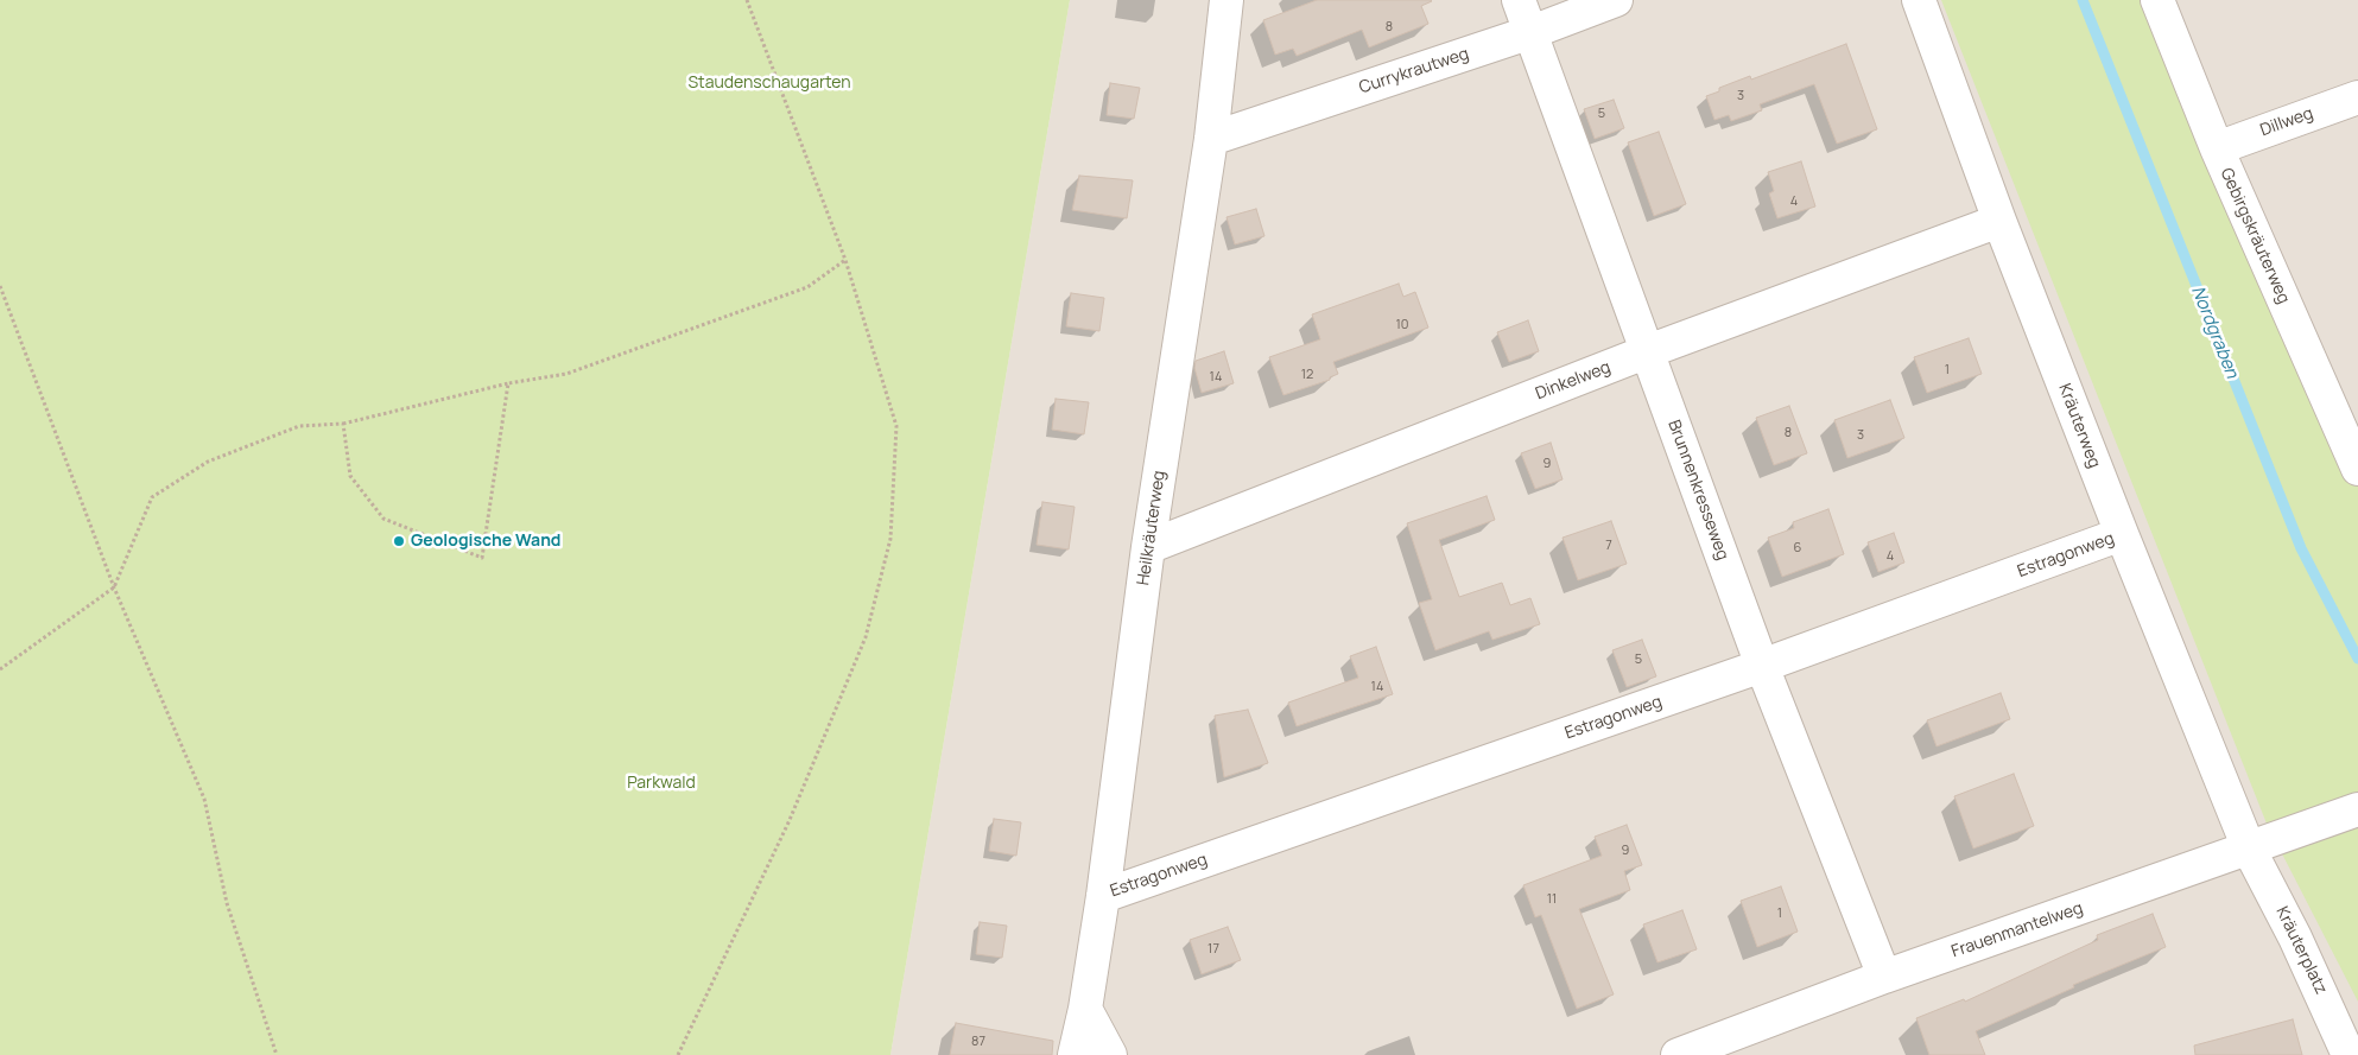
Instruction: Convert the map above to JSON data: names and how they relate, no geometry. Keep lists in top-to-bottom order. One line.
{"streets":{"lane":["Currykrautweg","Dillweg","Gebirgskräuterweg","Dinkelweg","Kräuterweg","Brunnenkresseweg","Heilkräuterweg","Estragonweg","Frauenmantelweg","Kräuterplatz"]},"crossings":[["Currykrautweg","Brunnenkresseweg"],["Currykrautweg","Heilkräuterweg"],["Dillweg","Gebirgskräuterweg"],["Dinkelweg","Kräuterweg"],["Dinkelweg","Brunnenkresseweg"],["Dinkelweg","Heilkräuterweg"],["Kräuterweg","Estragonweg"],["Kräuterweg","Frauenmantelweg"],["Kräuterweg","Kräuterplatz"],["Brunnenkresseweg","Estragonweg"],["Brunnenkresseweg","Frauenmantelweg"],["Heilkräuterweg","Estragonweg"],["Frauenmantelweg","Kräuterplatz"]],"water":["Nordgraben"],"parks":["Staudenschaugarten","Parkwald"],"places":["Geologische Wand"],"house_numbers":["8","3","5","4","10","1","12","14","8","3","9","7","6","4","5","14","9","11","1","17","87"]}
